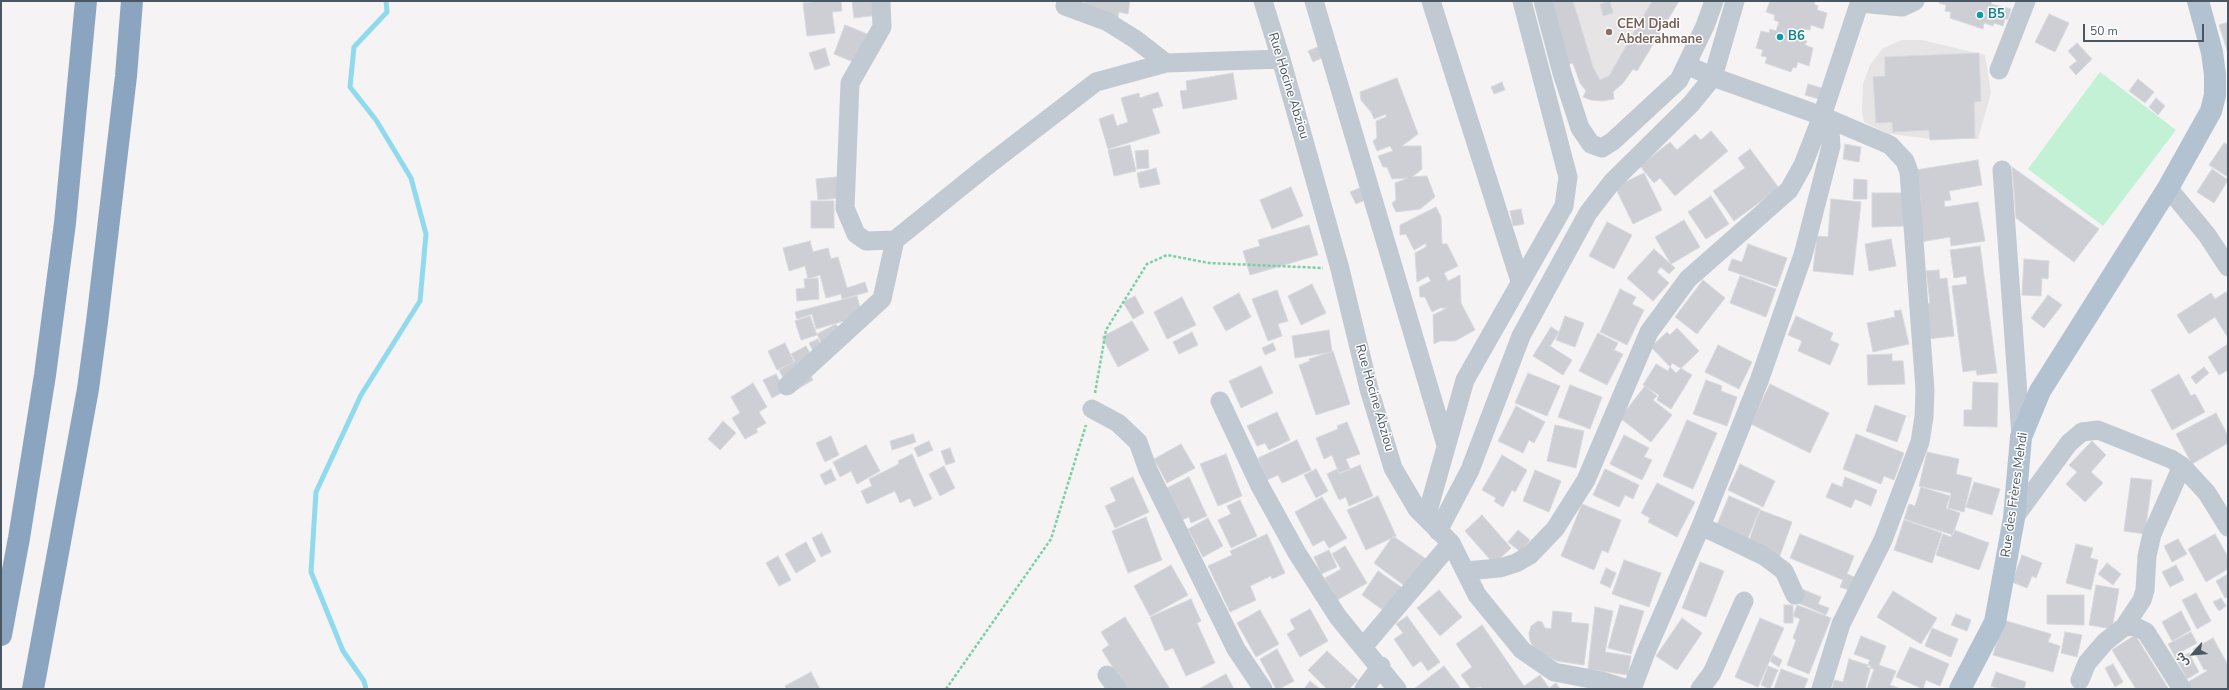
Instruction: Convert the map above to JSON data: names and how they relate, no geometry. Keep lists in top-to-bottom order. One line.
{"streets":{"main road":["Rue des Frères Mehdi"],"street":["Rue Hocine Abziou"]},"places":["B5","CEM Djadi Abderahmane","B6"],"scale_bar":"50 m","north":"bottom left"}
